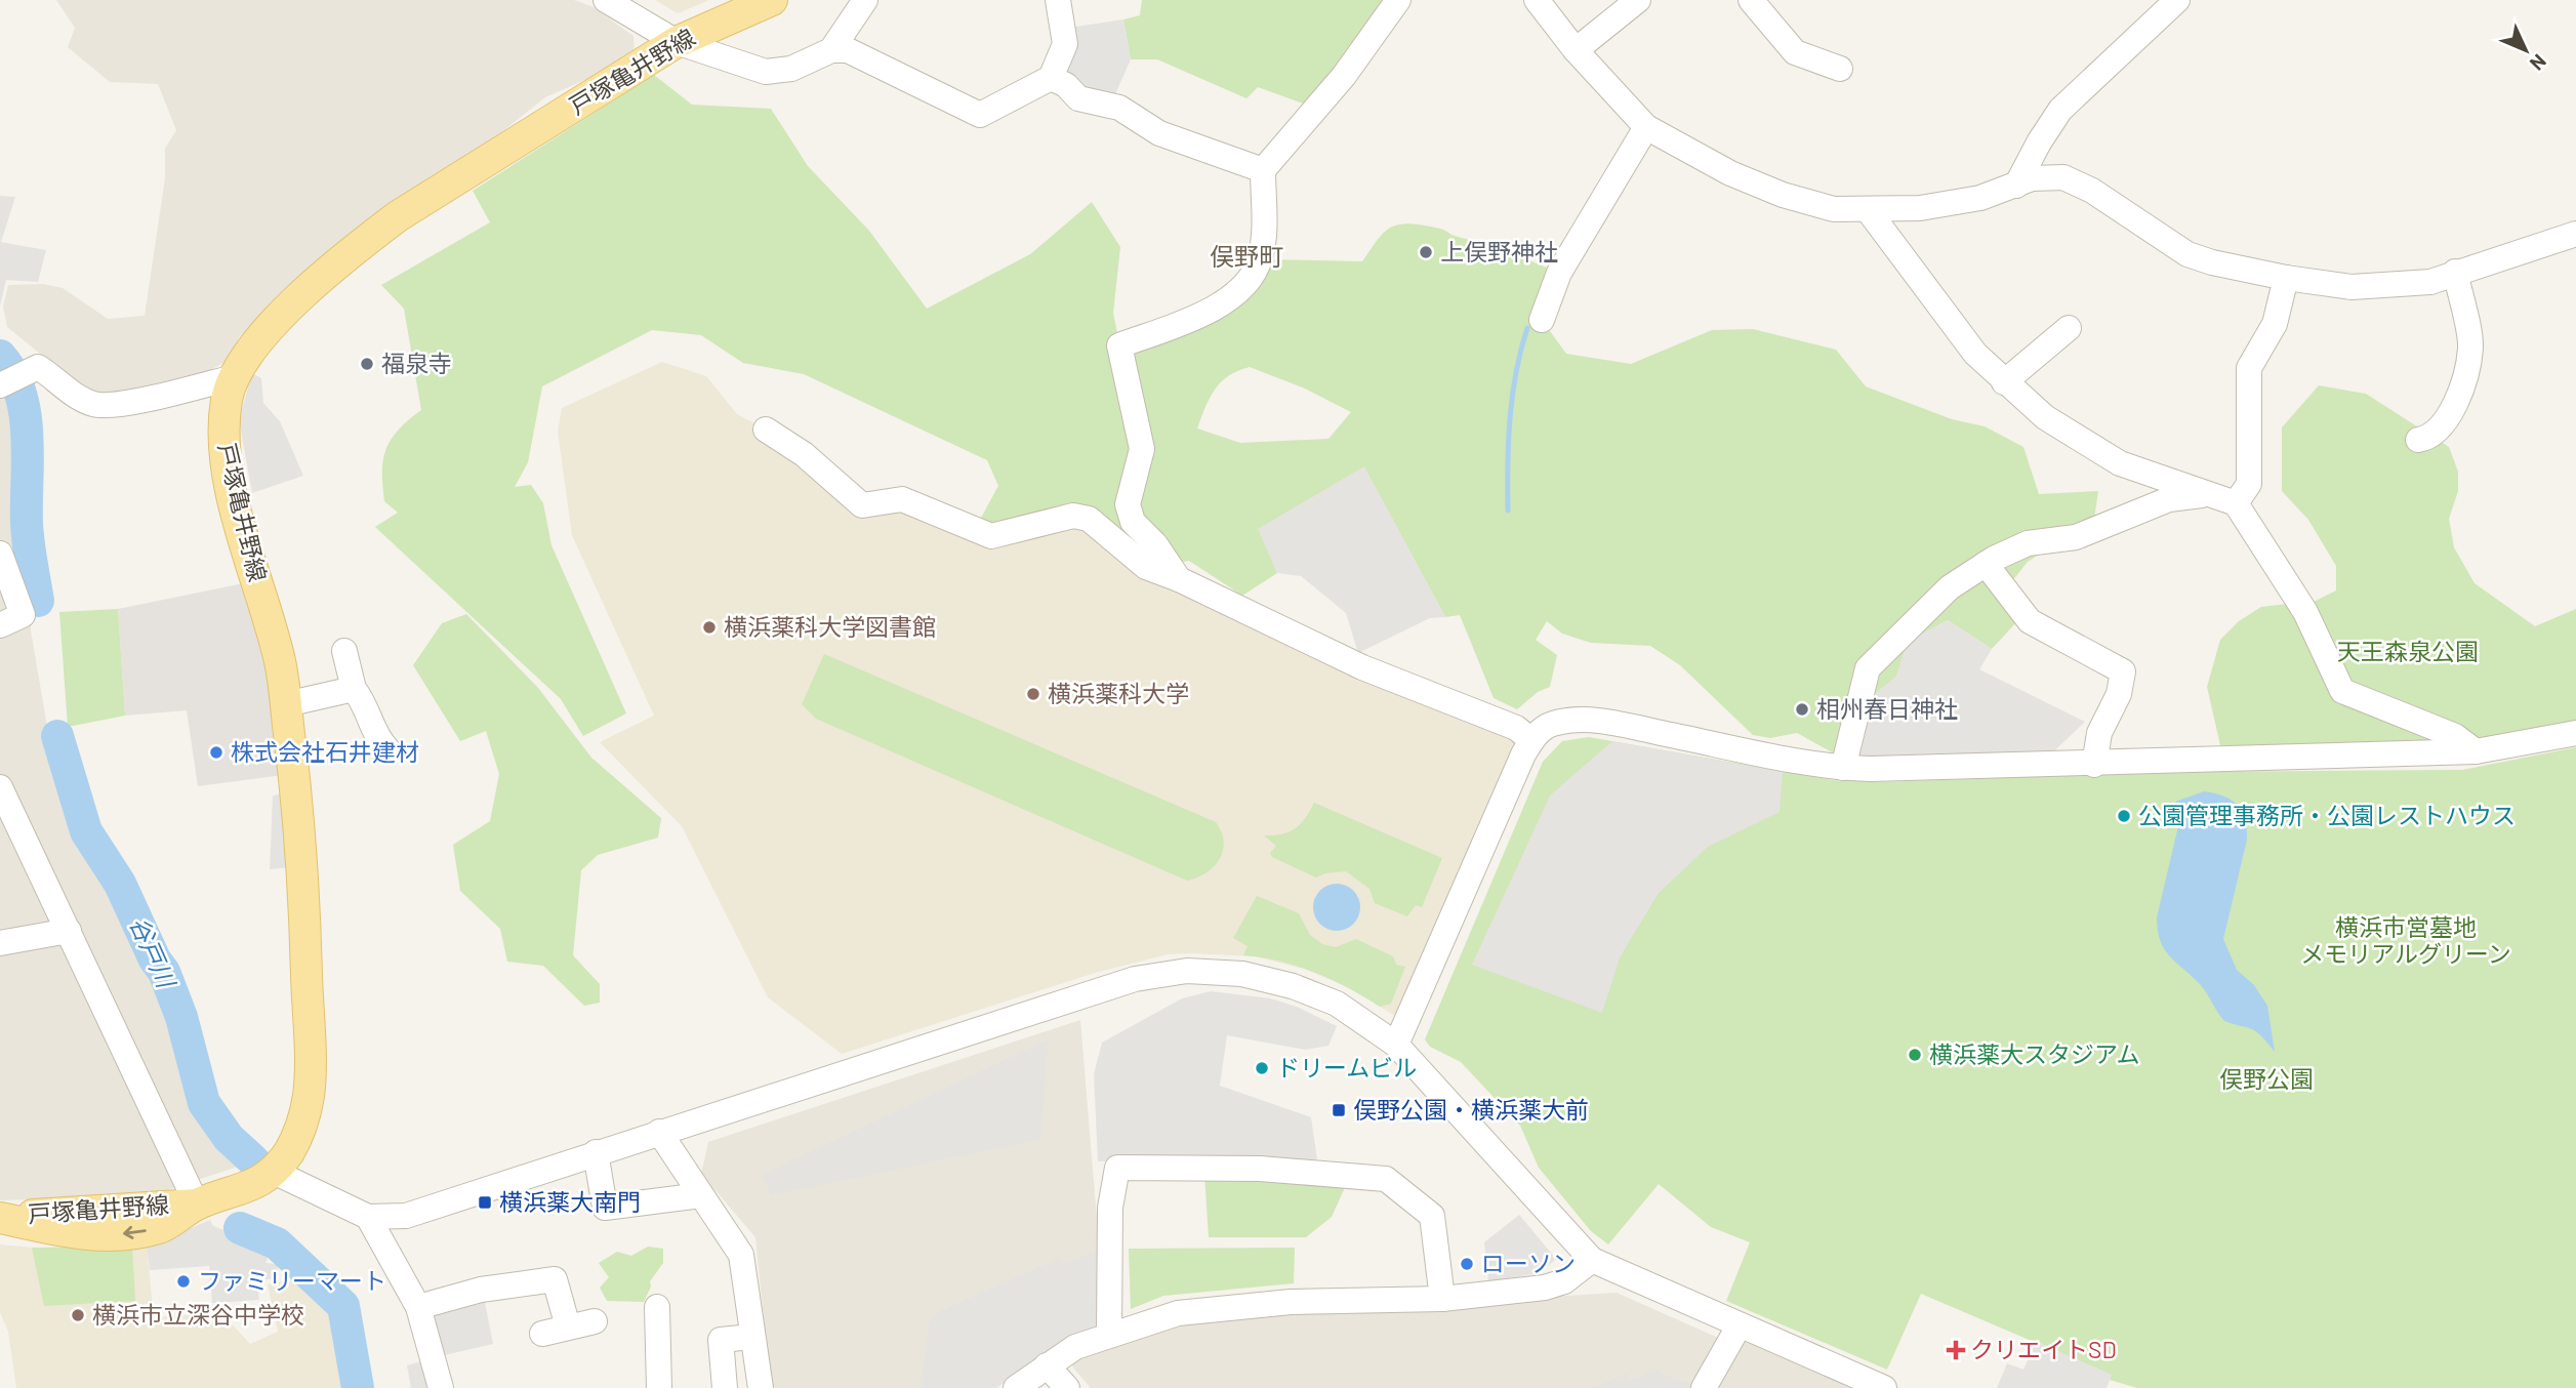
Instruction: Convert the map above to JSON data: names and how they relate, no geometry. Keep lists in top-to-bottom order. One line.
{"streets":{"main road":["戸塚亀井野線"]},"districts":["俣野町"],"water":["谷戸川"],"parks":["天王森泉公園","横浜市営墓地 メモリアルグリーン","俣野公園"],"places":{"other":["上俣野神社","福泉寺","横浜薬科大学図書館","横浜薬科大学","相州春日神社","株式会社石井建材","公園管理事務所・公園レストハウス","横浜薬大スタジアム","ドリームビル","ローソン","ファミリーマート","横浜市立深谷中学校"],"transit":["俣野公園・横浜薬大前","横浜薬大南門"],"health":["クリエイトSD"]},"north":"bottom right"}
